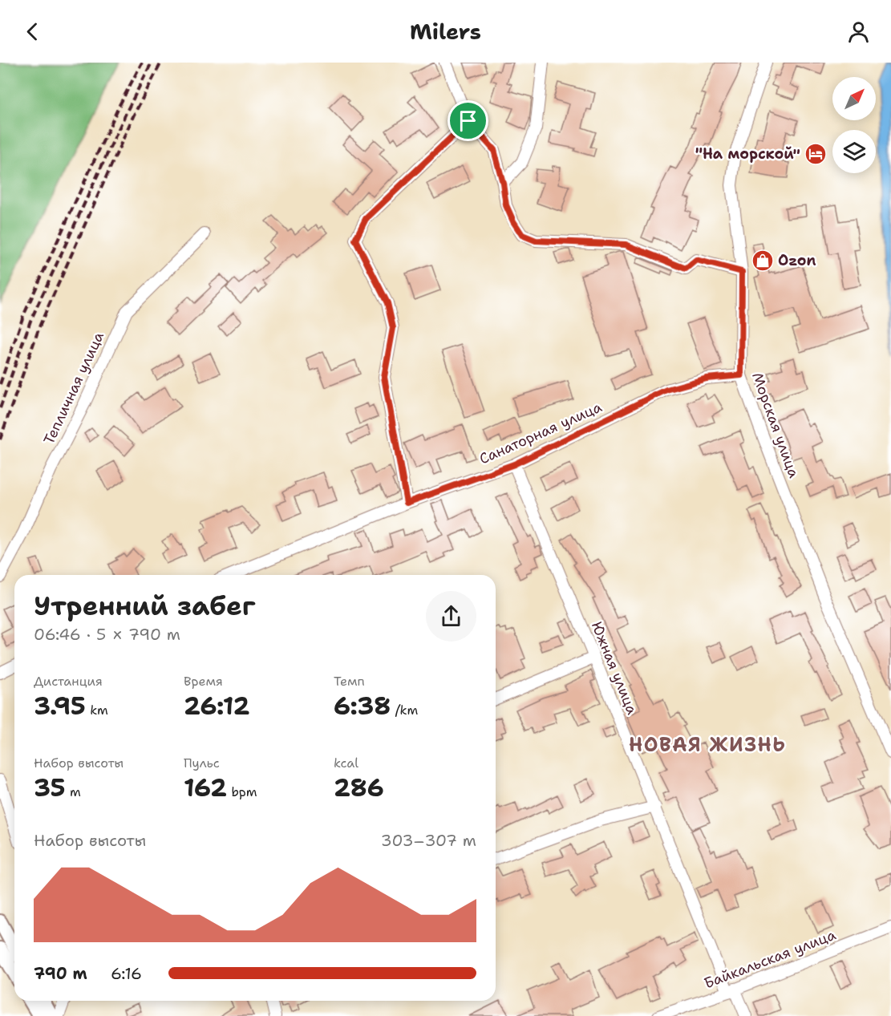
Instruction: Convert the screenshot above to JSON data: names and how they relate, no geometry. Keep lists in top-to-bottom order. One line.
{"streets":{"street":["Тепличная улица","Морская улица","Санаторная улица","Южная улица","Байкальская улица"]},"crossings":[["Морская улица","Санаторная улица"],["Санаторная улица","Южная улица"],["Южная улица","Байкальская улица"]],"districts":["НОВАЯ ЖИЗНЬ"],"places":{"hotel":["\"На морской\""],"shop":["Ozon"]},"north":"top right","page":{"header":"Milers","heading":["Утренний забег","06:46 · 5 × 790 m"],"stats":[["Дистанция","3.95 km"],["Время","26:12"],["Темп","6:38 /km"],["Набор высоты","35 m"],["Пульс","162 bpm"],["kcal","286"]],"chart":["Набор высоты","303–307 m"],"list":[{"name":"790 m","note":"6:16"}]}}
